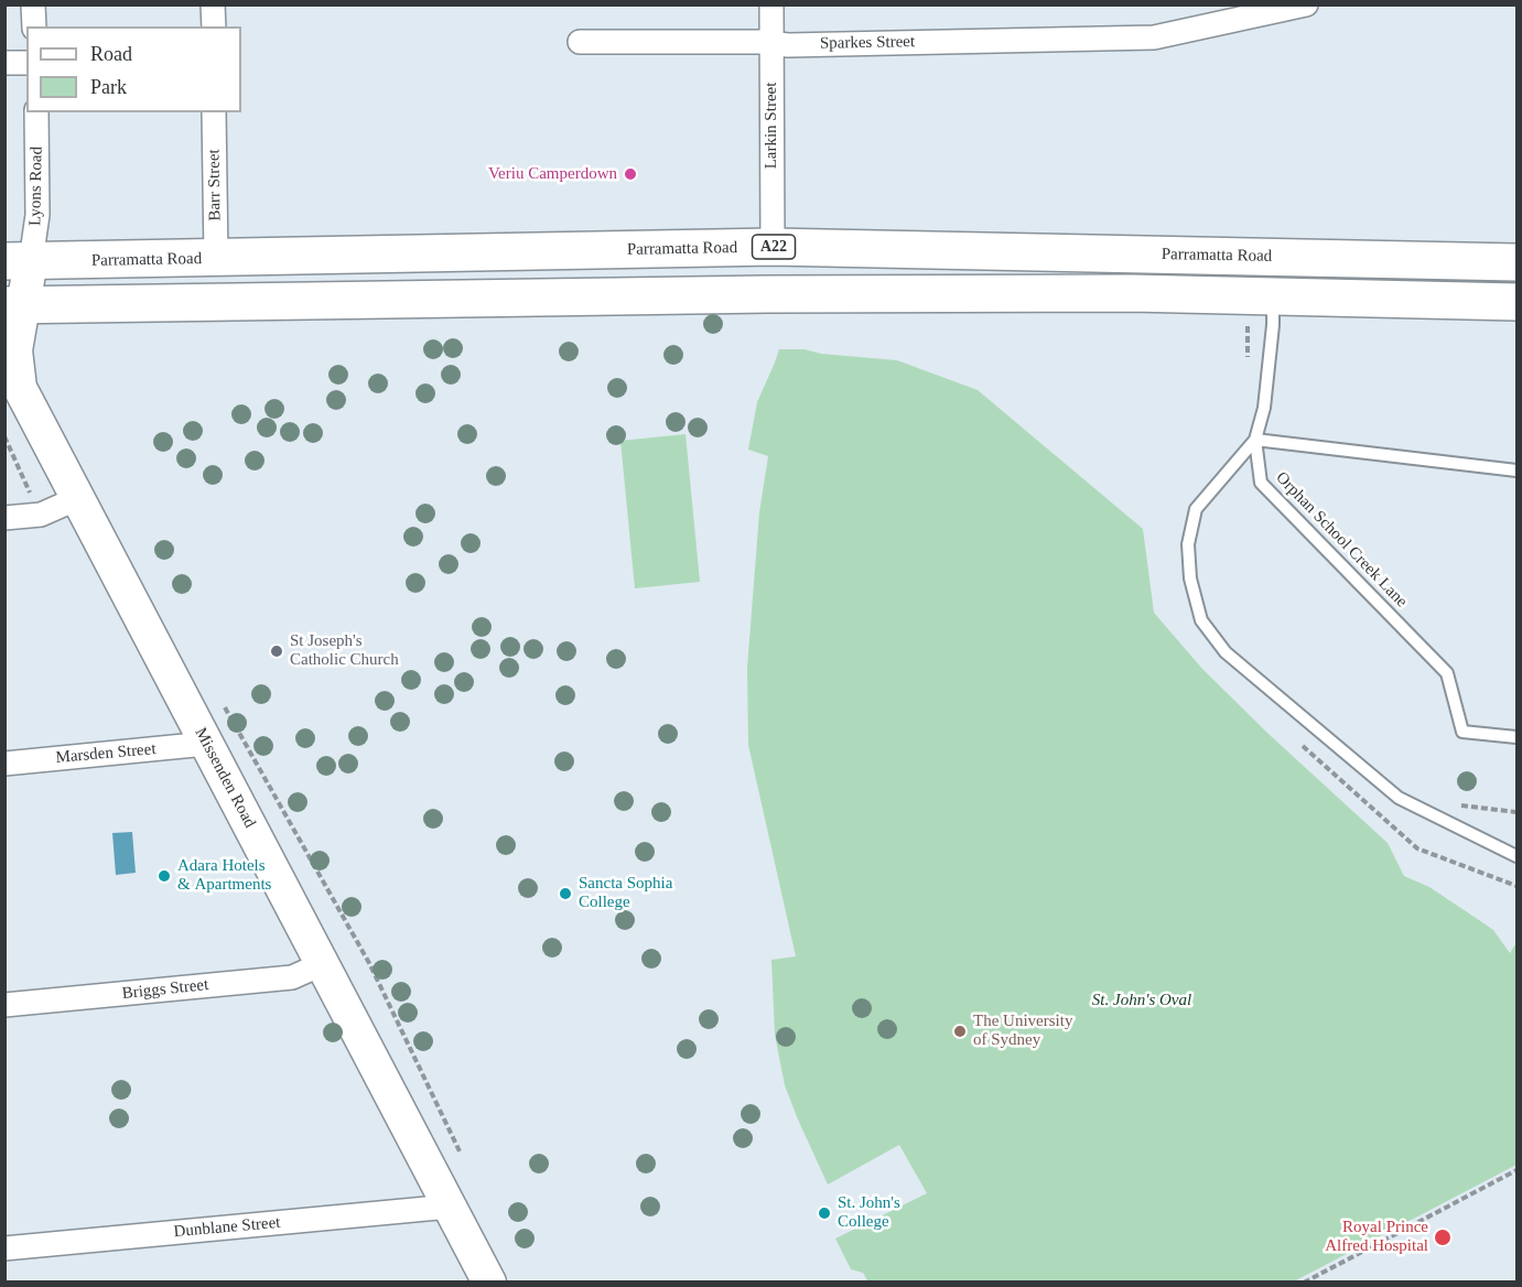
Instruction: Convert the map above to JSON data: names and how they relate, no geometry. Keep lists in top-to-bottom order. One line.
{"streets":{"highway":["A22","Parramatta Road"],"street":["Sparkes Street","Larkin Street","Barr Street","Lyons Road","Marsden Street","Missenden Road","Briggs Street","Dunblane Street"],"lane":["Orphan School Creek Lane"]},"crossings":[["Sparkes Street","Larkin Street"],["Larkin Street","Parramatta Road"],["Barr Street","Parramatta Road"],["Lyons Road","Parramatta Road"],["Lyons Road","Missenden Road"],["Parramatta Road","Missenden Road"],["Marsden Street","Missenden Road"],["Missenden Road","Briggs Street"],["Missenden Road","Dunblane Street"]],"parks":["St. John's Oval"],"places":["Veriu Camperdown","St Joseph's Catholic Church","Adara Hotels & Apartments","Sancta Sophia College","The University of Sydney","St. John's College","Royal Prince Alfred Hospital"],"legend":["Road","Park"]}
